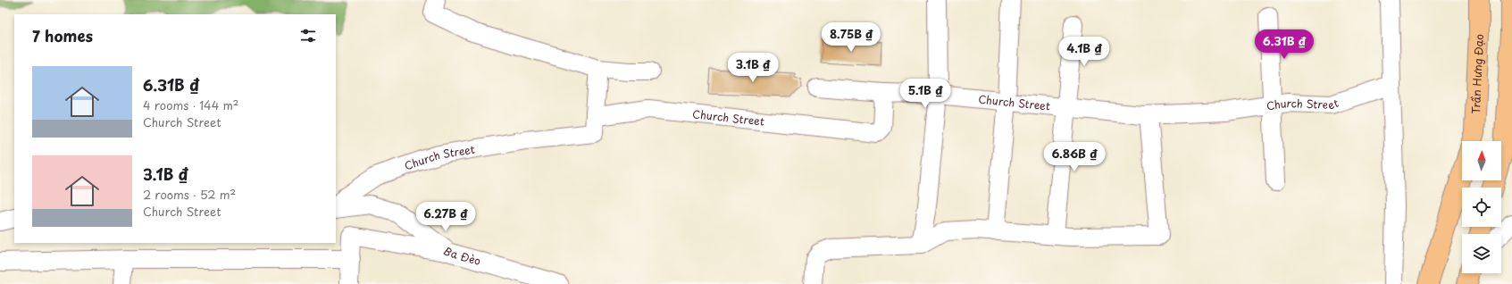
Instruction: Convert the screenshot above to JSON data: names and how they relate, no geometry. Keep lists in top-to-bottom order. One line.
{"streets":{"main road":["Trần Hưng Đạo"],"street":["Church Street","Ba Đèo"]},"north":"top","page":{"heading":"7 homes","price":["8.75B ₫","6.31B ₫","4.1B ₫","3.1B ₫","5.1B ₫","6.86B ₫","6.27B ₫"],"list":[{"name":"6.31B ₫","note":"4 rooms · 144 m² · Church Street"},{"name":"3.1B ₫","note":"2 rooms · 52 m² · Church Street"}]}}
